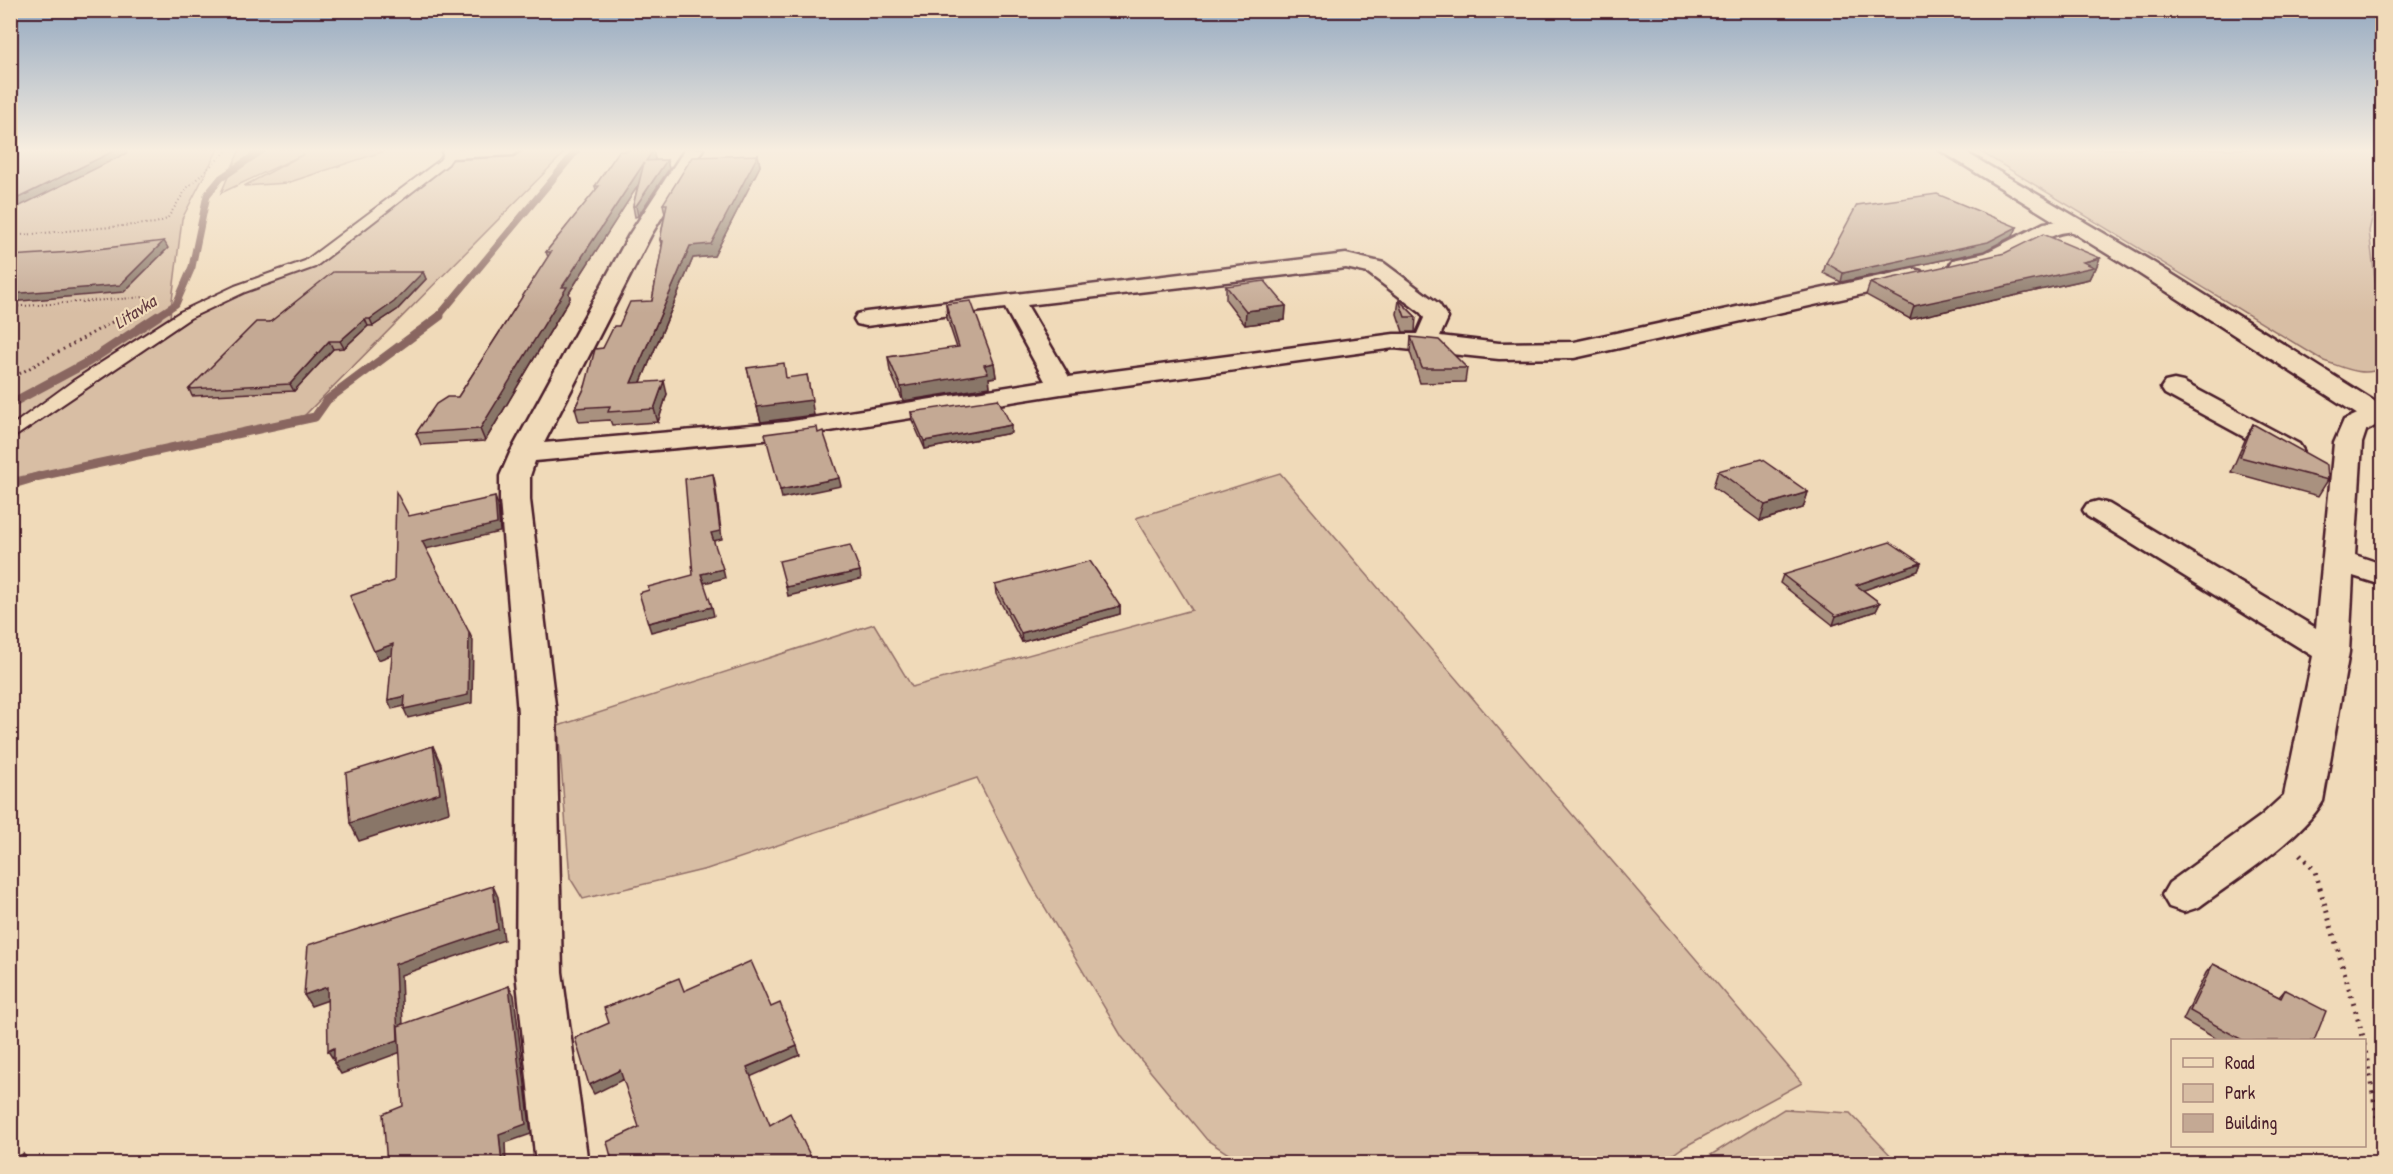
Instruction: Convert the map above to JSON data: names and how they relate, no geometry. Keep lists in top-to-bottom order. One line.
{"water":["Litavka"],"legend":["Road","Park","Building"]}
